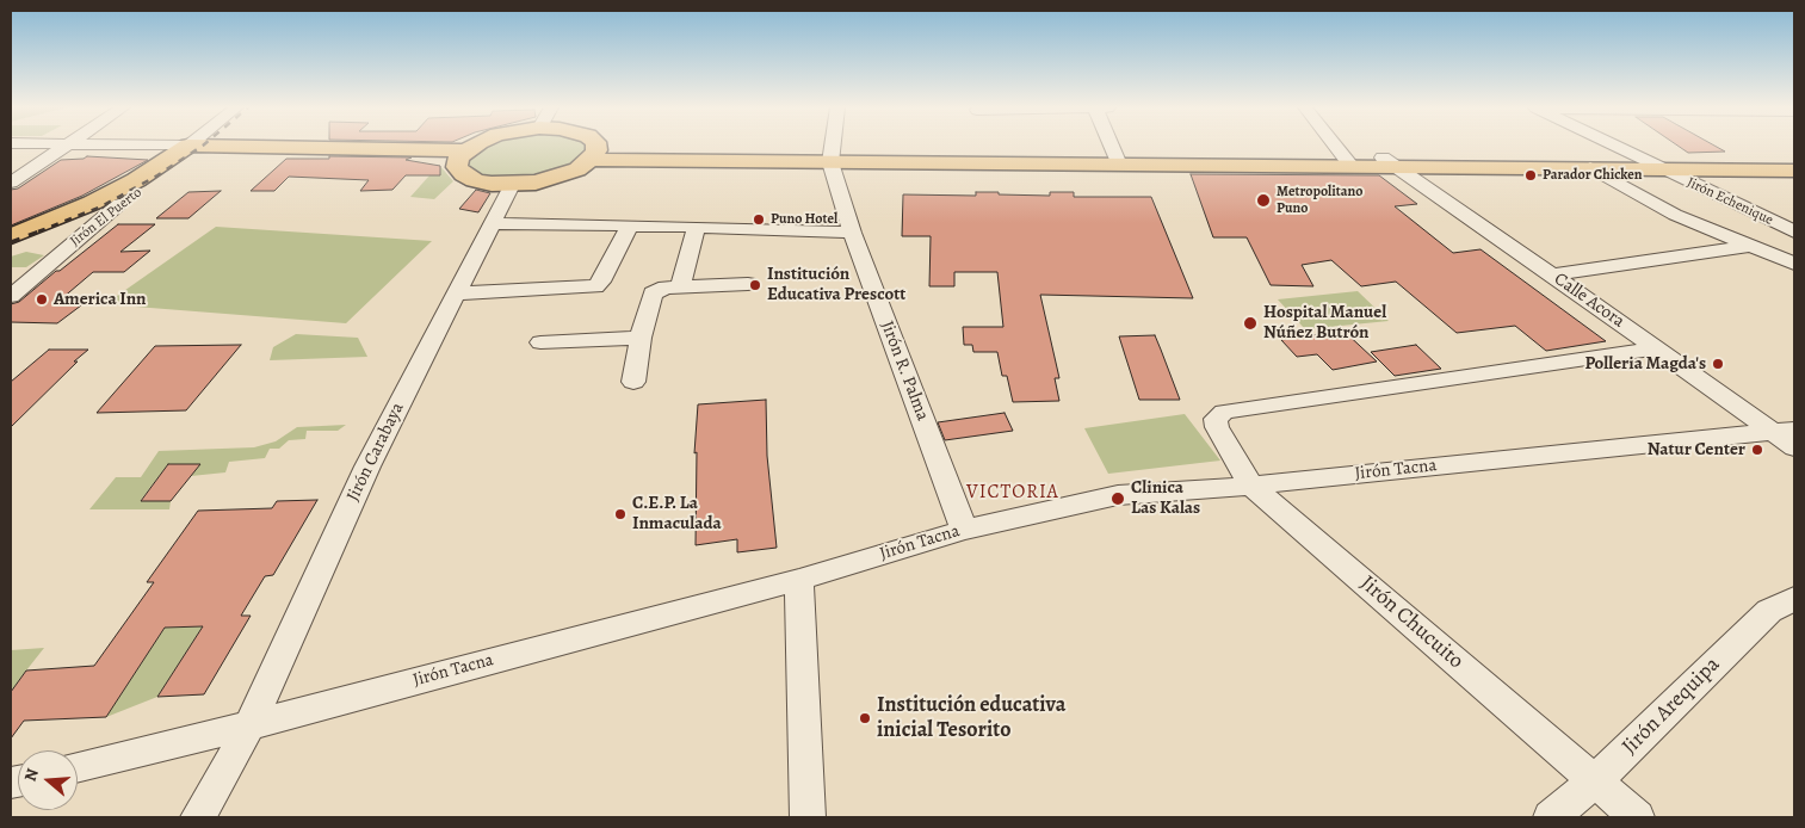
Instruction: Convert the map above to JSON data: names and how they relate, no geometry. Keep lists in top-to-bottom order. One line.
{"streets":{"main road":["Jirón El Puerto"],"street":["Jirón Echenique","Calle Acora","Jirón R. Palma","Jirón Carabaya","Jirón Tacna","Jirón Chucuito","Jirón Arequipa"]},"crossings":[["Calle Acora","Jirón Tacna"],["Calle Acora","Jirón Chucuito"],["Jirón R. Palma","Jirón Tacna"],["Jirón Carabaya","Jirón Tacna"],["Jirón Tacna","Jirón Chucuito"],["Jirón Chucuito","Jirón Arequipa"]],"districts":["VICTORIA"],"places":["Parador Chicken","Metropolitano Puno","Puno Hotel","Institución Educativa Prescott","America Inn","Hospital Manuel Núñez Butrón","Polleria Magda's","Natur Center","Clinica Las Kalas","C.E.P. La Inmaculada","Institución educativa inicial Tesorito"],"north":"left"}
